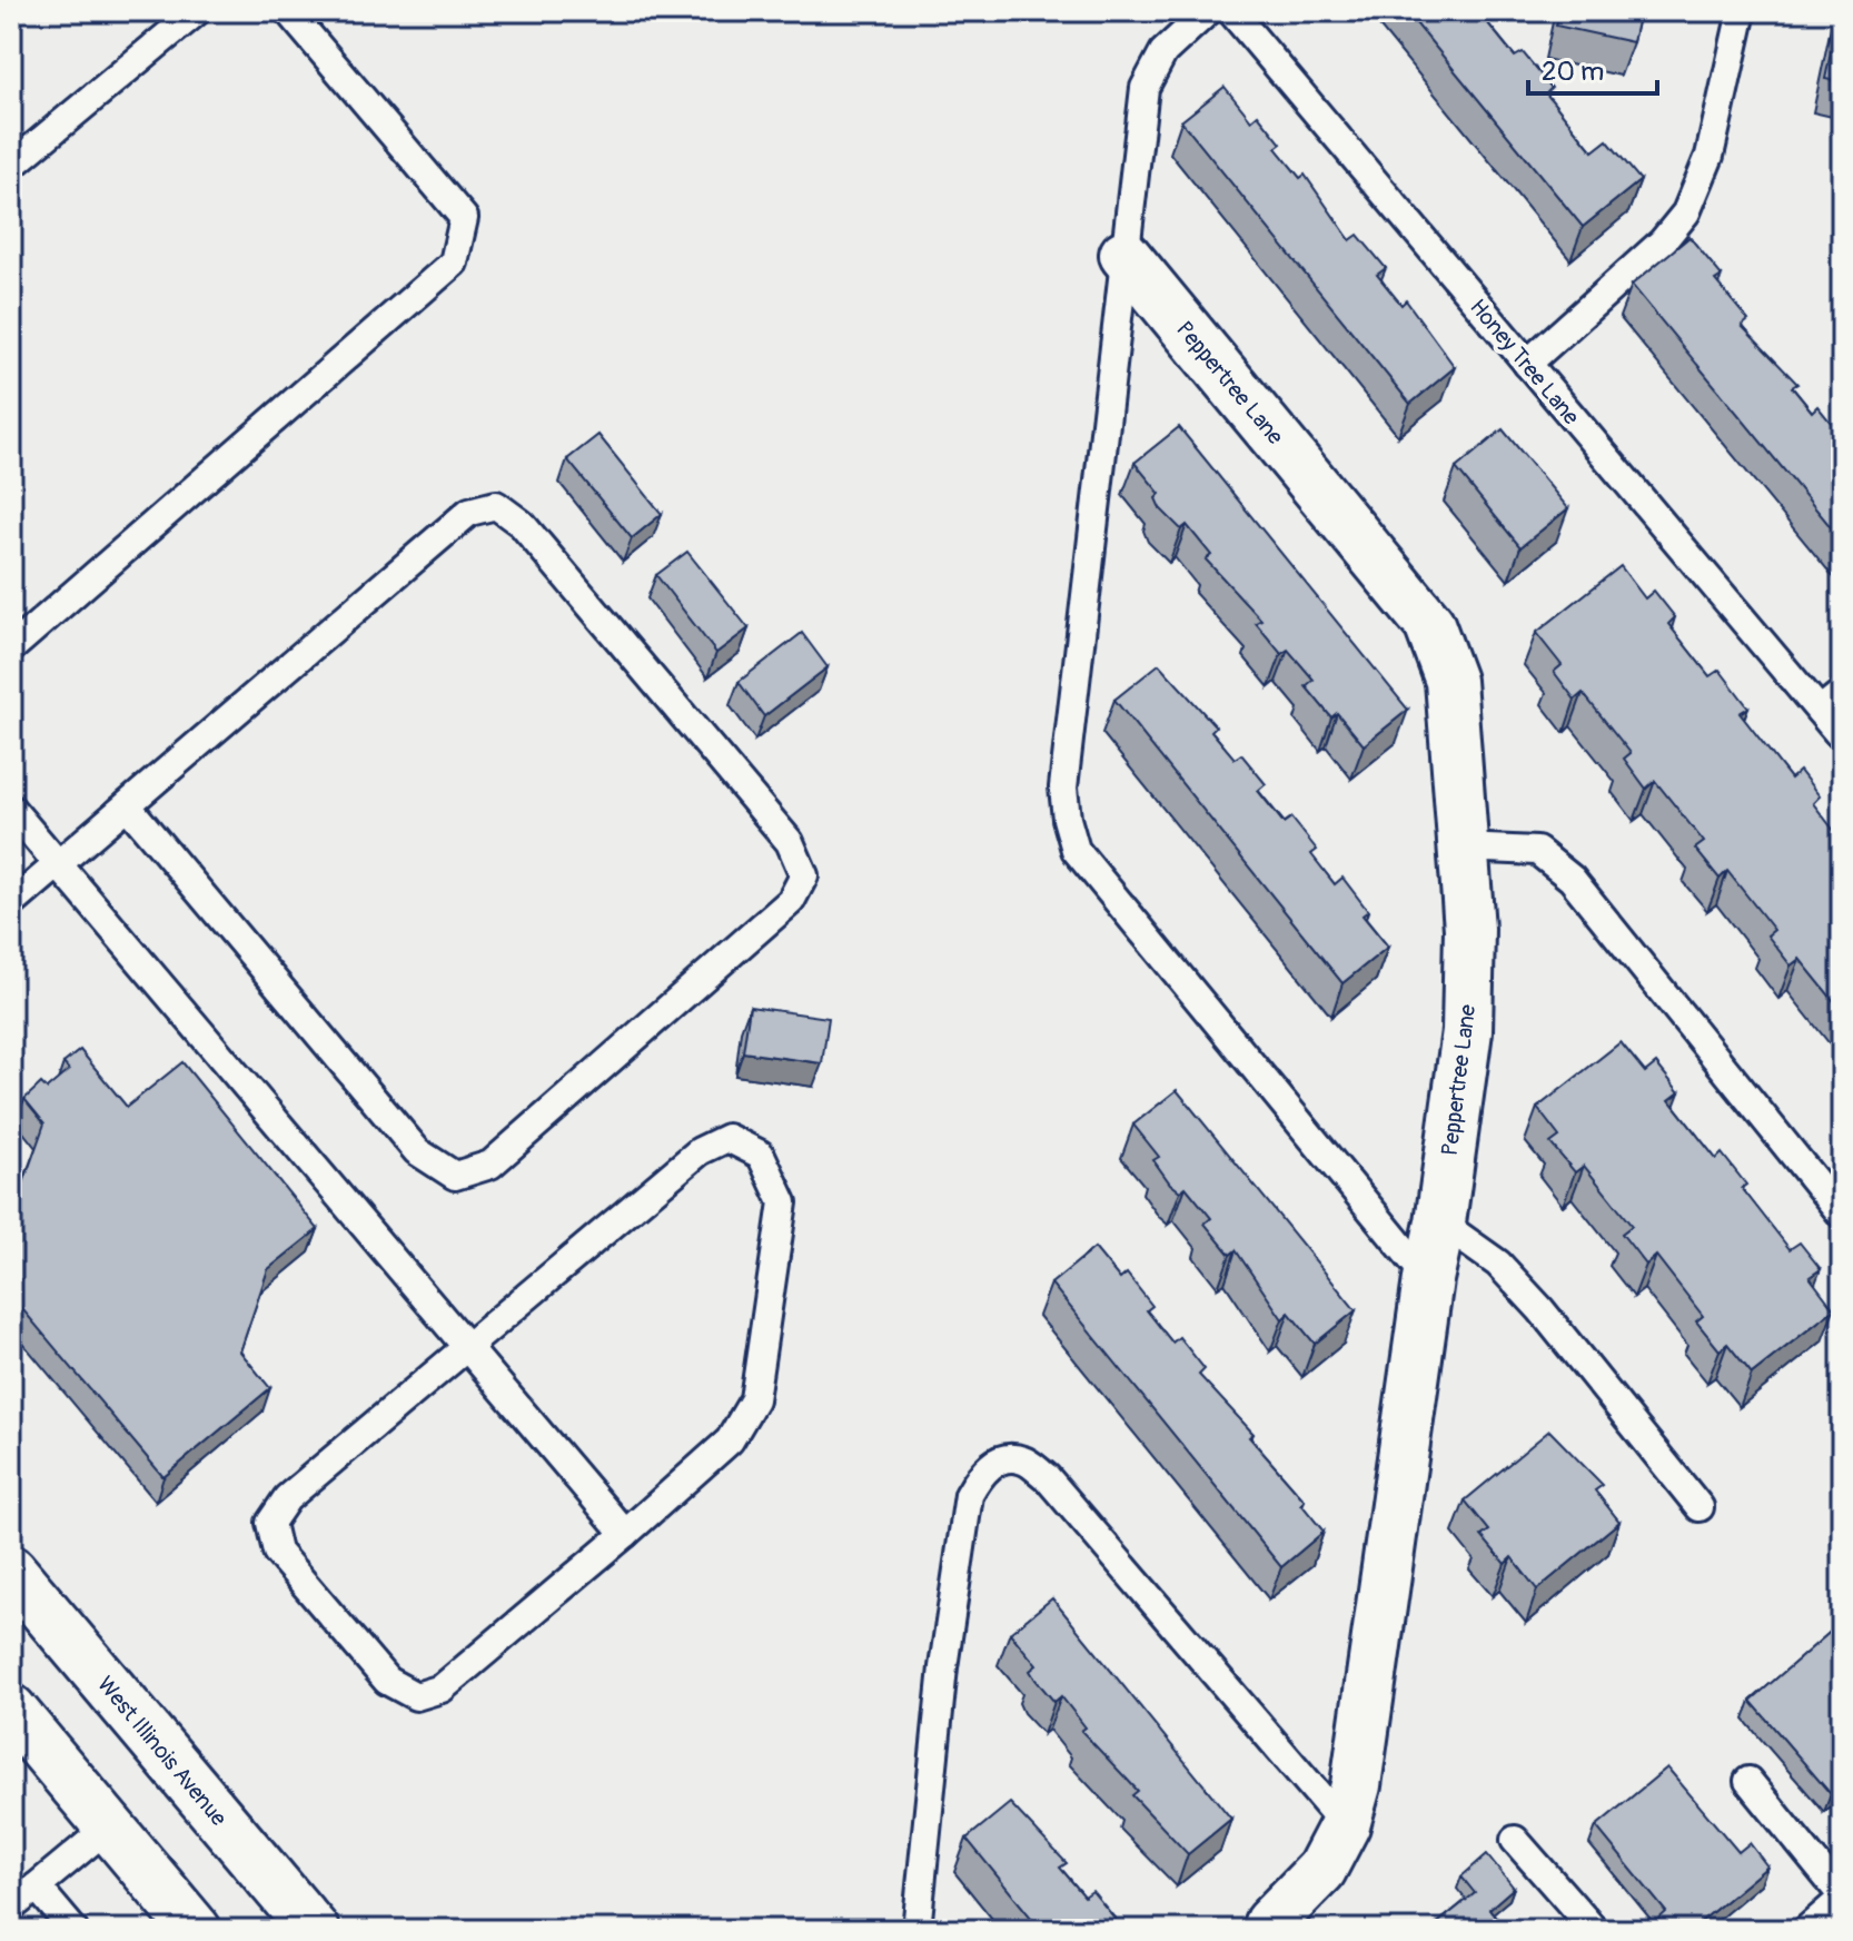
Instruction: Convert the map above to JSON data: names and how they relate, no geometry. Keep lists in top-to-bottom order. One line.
{"streets":{"street":["Peppertree Lane","West Illinois Avenue"],"lane":["Honey Tree Lane"]},"scale_bar":"20 m"}
